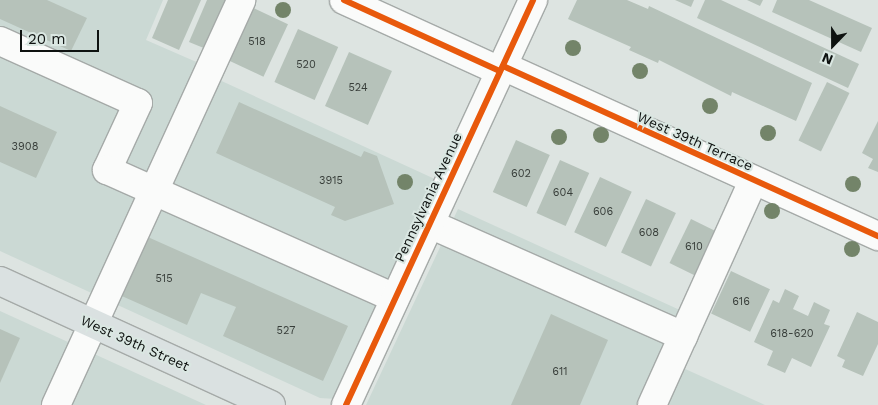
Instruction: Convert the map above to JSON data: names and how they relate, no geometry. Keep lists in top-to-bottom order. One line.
{"streets":{"main road":["West 39th Street"],"street":["West 39th Terrace","Pennsylvania Avenue"]},"crossings":[["West 39th Terrace","Pennsylvania Avenue"]],"house_numbers":["518","520","524","3908","602","3915","604","606","608","610","515","616","527","618-620","611"],"scale_bar":"20 m","north":"bottom"}
